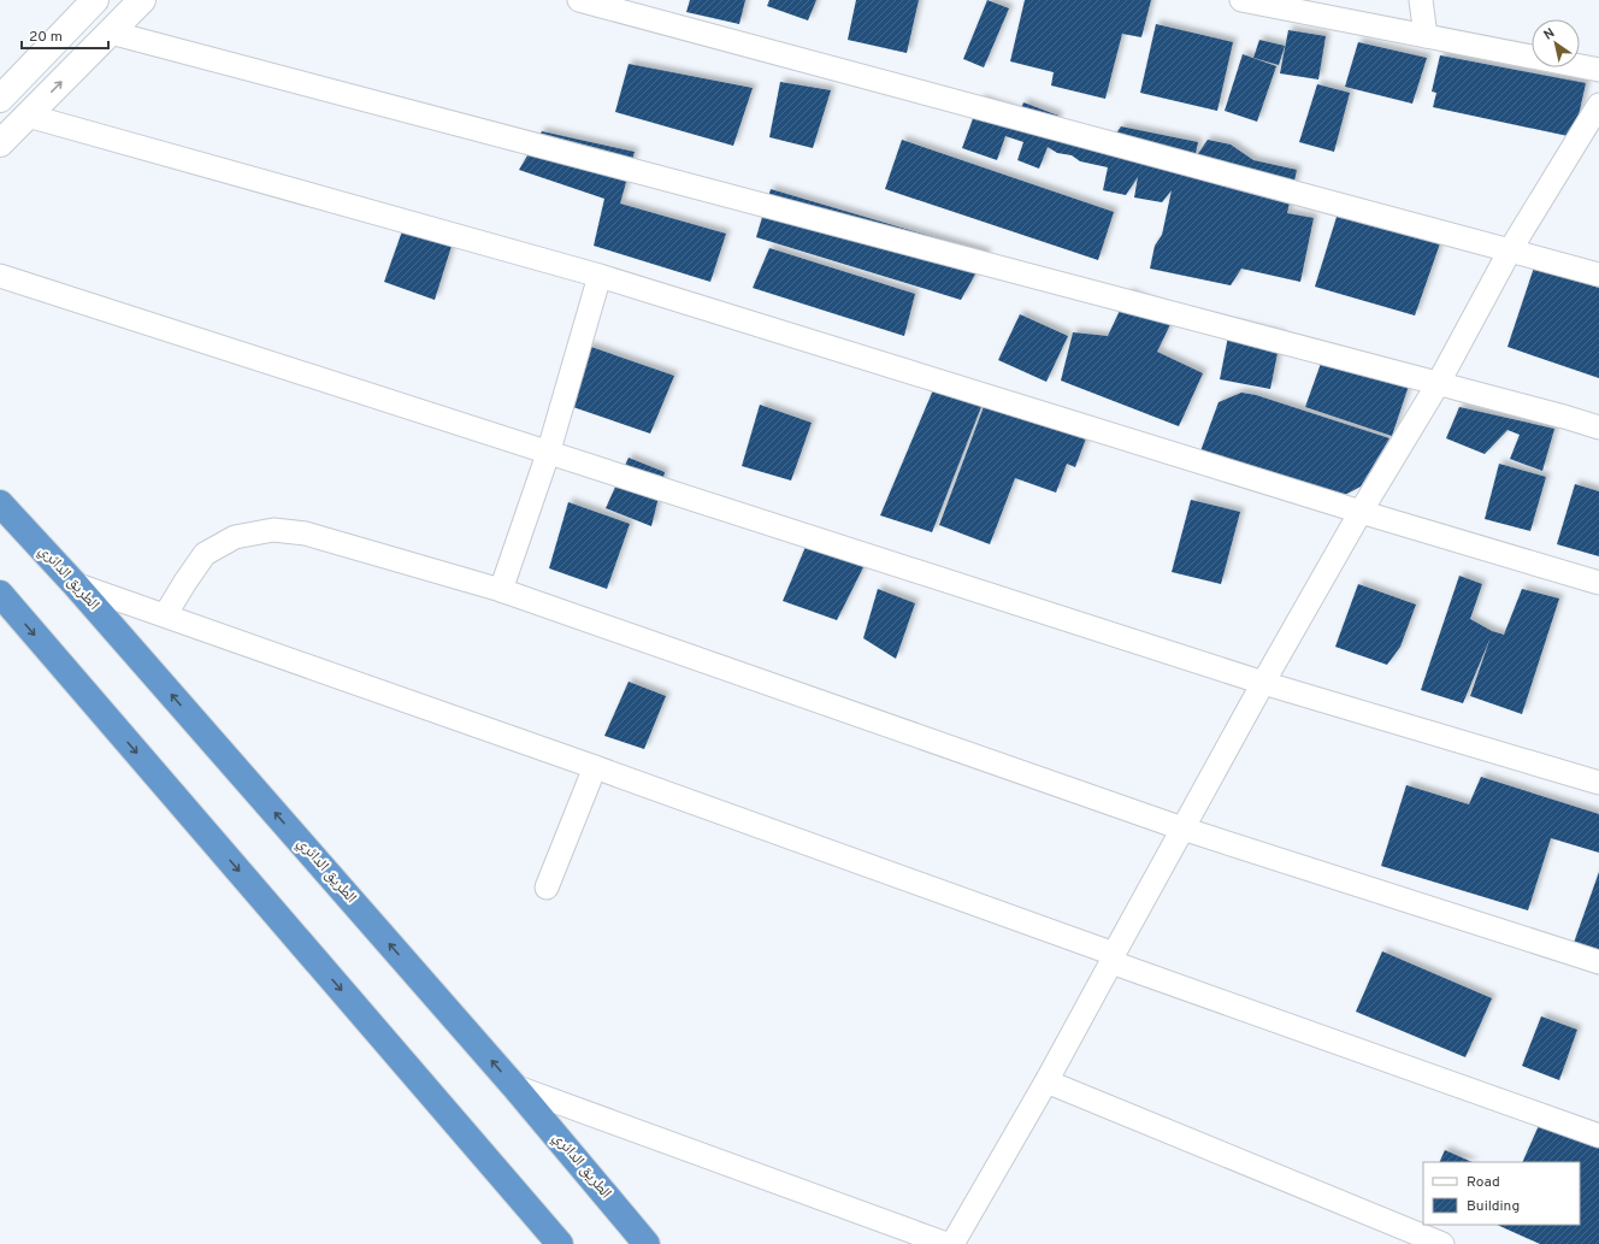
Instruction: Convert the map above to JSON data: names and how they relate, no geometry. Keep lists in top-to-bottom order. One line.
{"streets":{"highway":["الطريق الدائري"]},"legend":["Road","Building"],"scale_bar":"20 m","north":"top left"}
